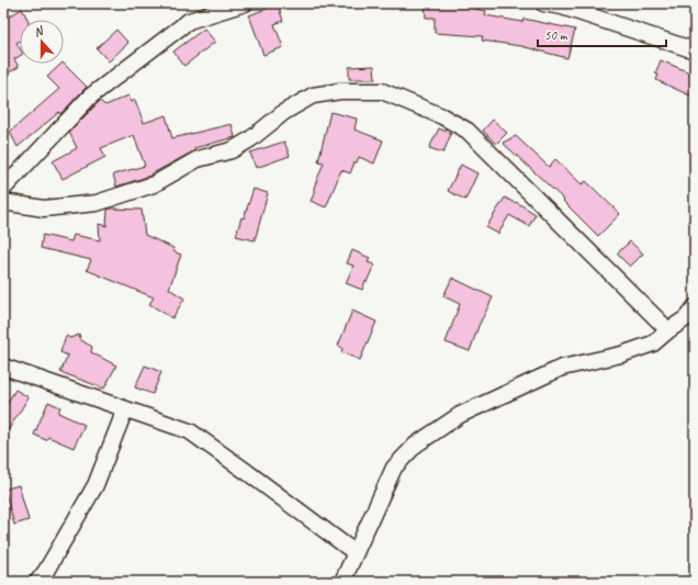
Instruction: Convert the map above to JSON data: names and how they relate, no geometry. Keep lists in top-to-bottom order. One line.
{"scale_bar":"50 m","north":"top"}
